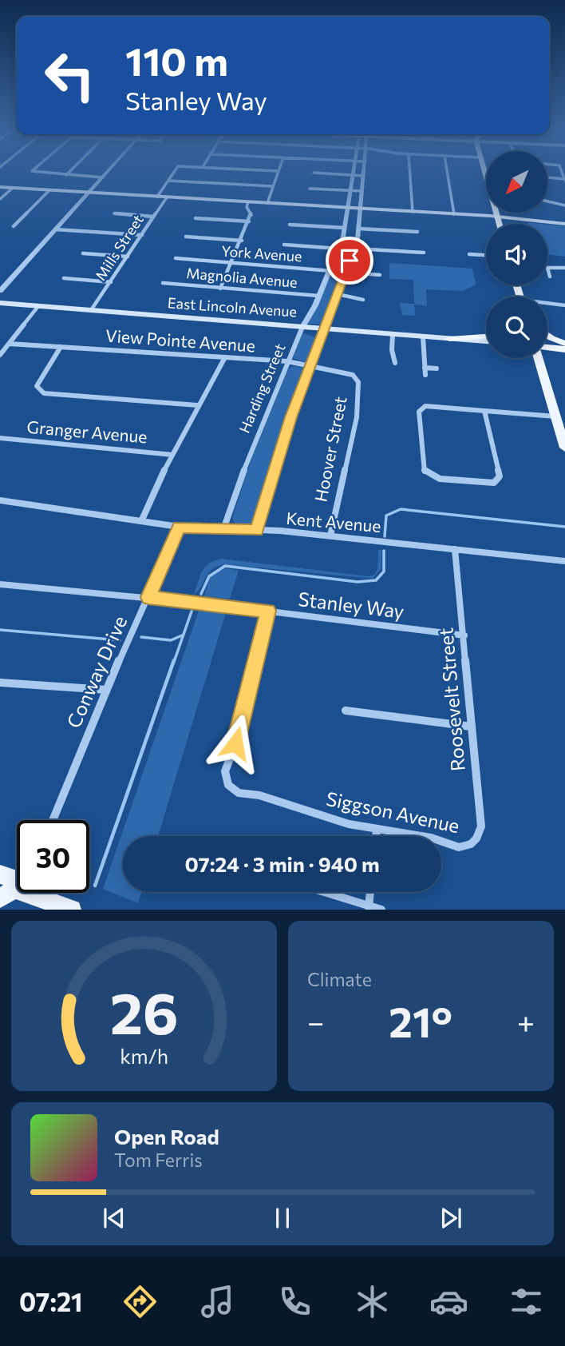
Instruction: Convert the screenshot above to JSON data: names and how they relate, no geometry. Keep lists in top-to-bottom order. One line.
{"streets":{"main road":["East Lincoln Avenue"],"street":["Mills Street","York Avenue","Magnolia Avenue","View Pointe Avenue","Harding Street","Granger Avenue","Hoover Street","Kent Avenue","Stanley Way","Conway Drive","Roosevelt Street","Siggson Avenue"]},"crossings":[["Mills Street","East Lincoln Avenue"],["York Avenue","Harding Street"],["Magnolia Avenue","Harding Street"],["East Lincoln Avenue","Harding Street"],["View Pointe Avenue","Harding Street"],["View Pointe Avenue","Hoover Street"],["Harding Street","Kent Avenue"],["Hoover Street","Kent Avenue"],["Kent Avenue","Conway Drive"],["Kent Avenue","Roosevelt Street"],["Stanley Way","Conway Drive"],["Stanley Way","Roosevelt Street"],["Stanley Way","Siggson Avenue"],["Roosevelt Street","Siggson Avenue"]],"north":"bottom left","page":{"turn":["110 m","Stanley Way"],"limit":"30","trip":"07:24 · 3 min · 940 m","tile":"Climate","heat":["−","21°","+"],"song":["Open Road","Tom Ferris"],"tabs":"07:21","gauge":["26","km/h"]}}
